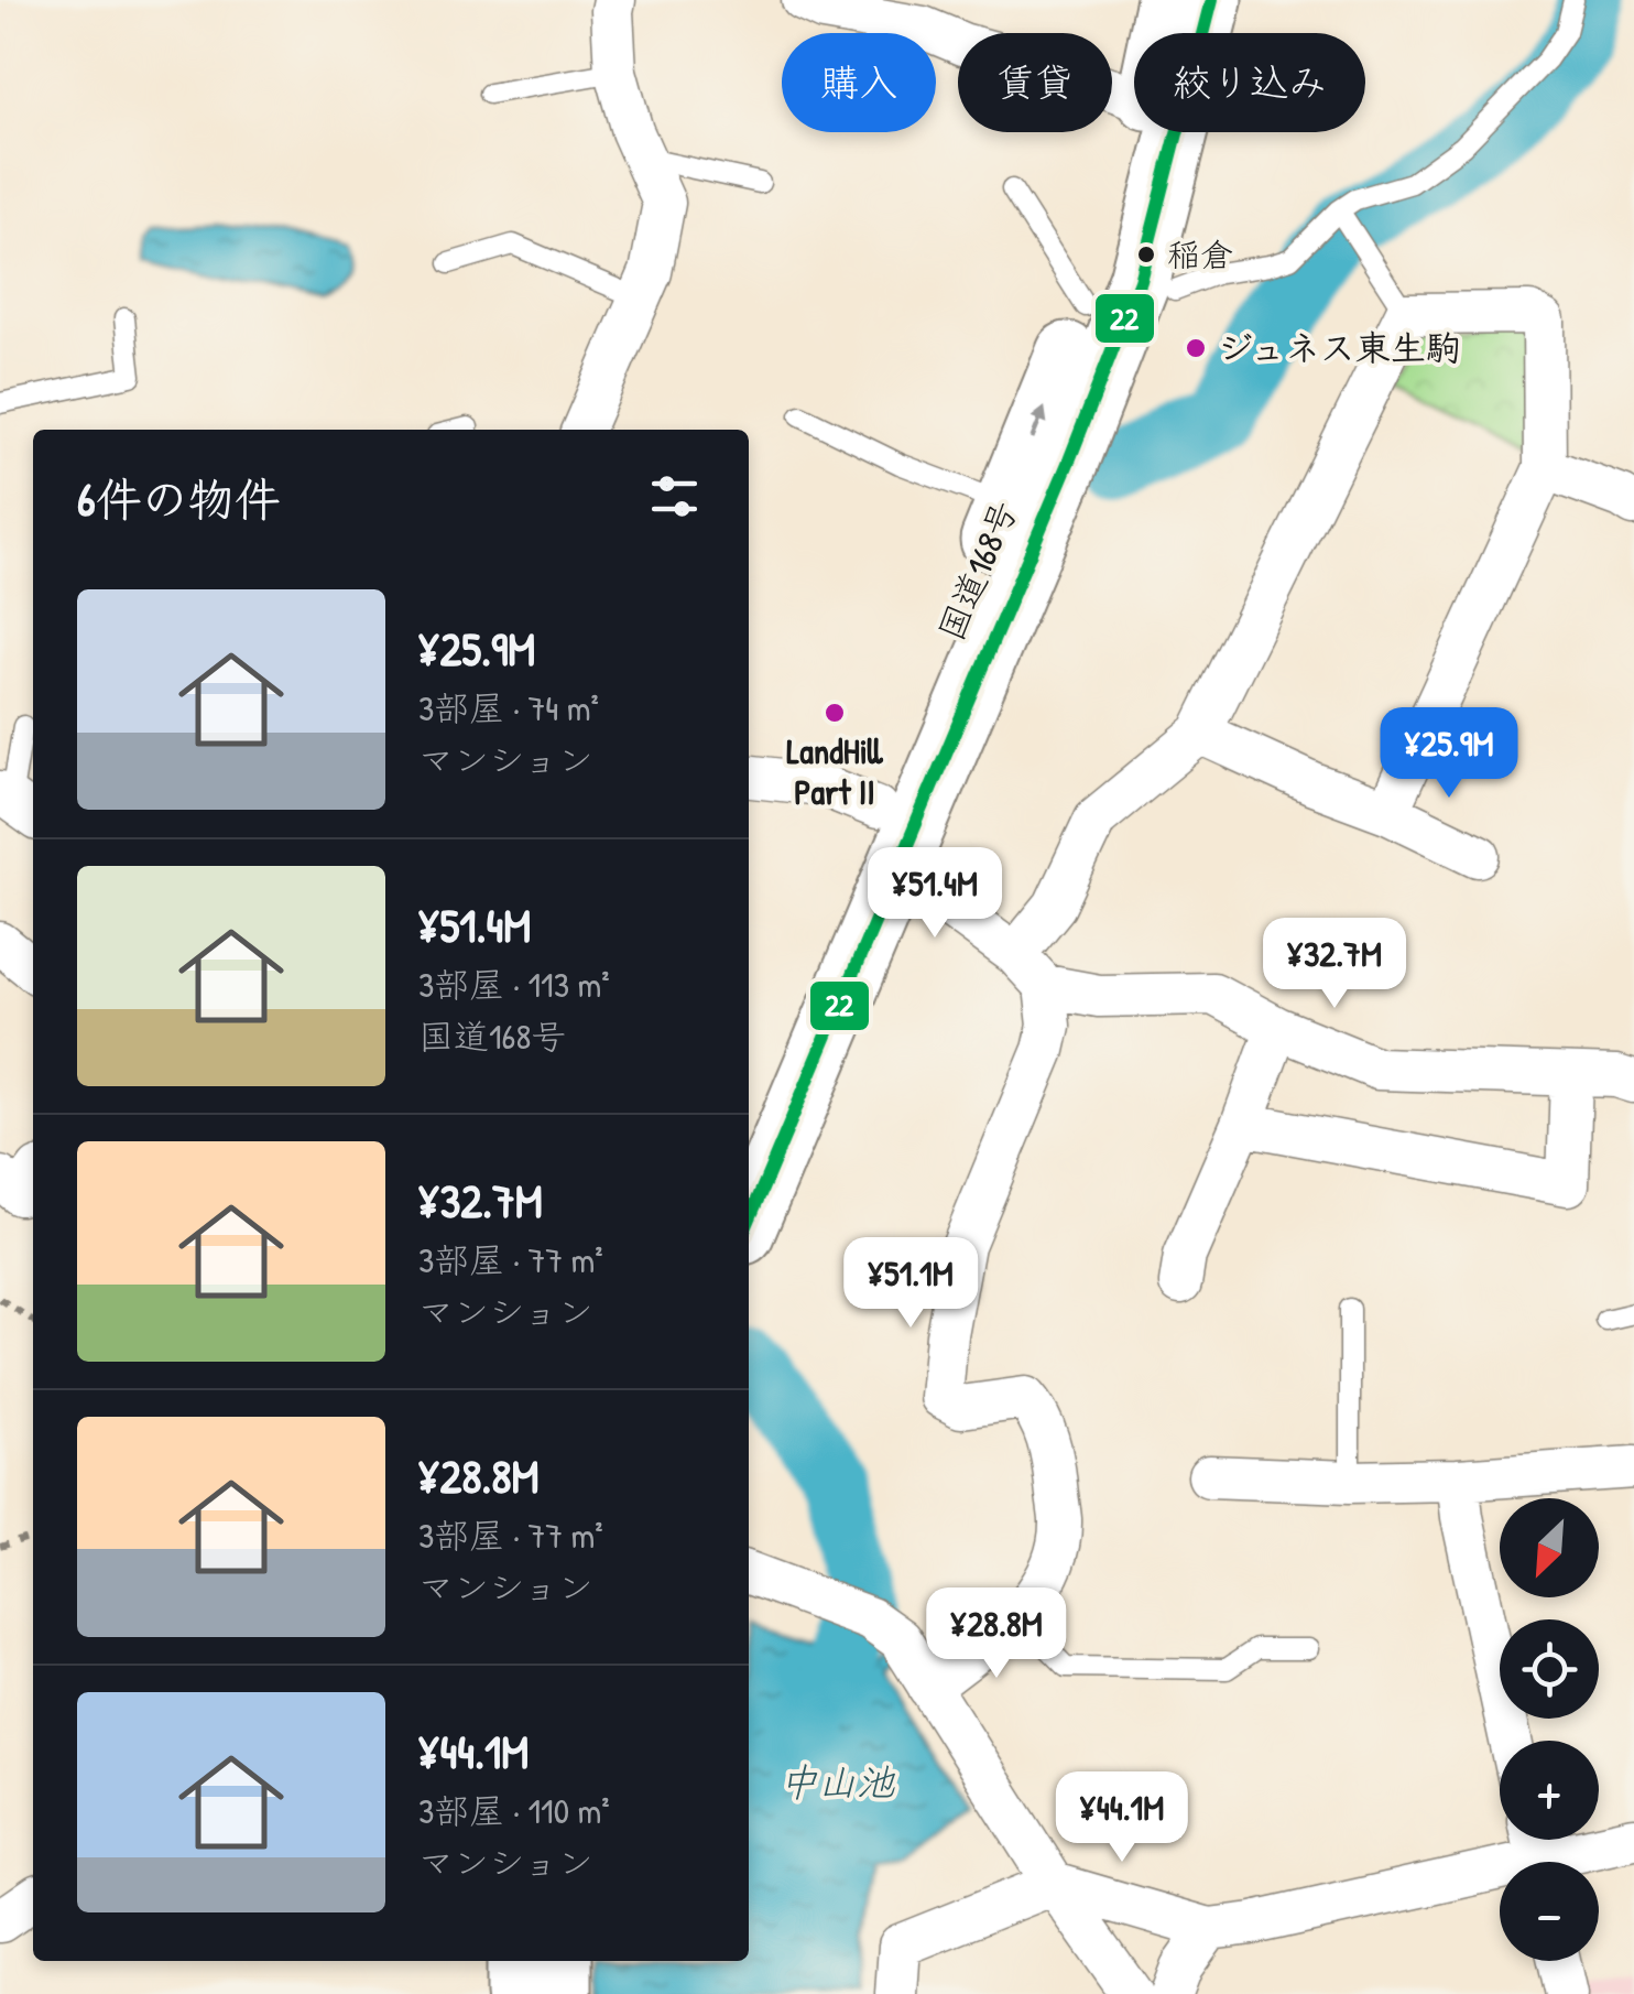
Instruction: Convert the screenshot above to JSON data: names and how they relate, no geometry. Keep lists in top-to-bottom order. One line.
{"streets":{"highway":["国道168号"]},"water":["中山池"],"places":["稲倉","ジュネス東生駒","LandHill Part II"],"lines":["transit line 22"],"north":"bottom left","page":{"chip":["購入","賃貸","絞り込み"],"heading":"6件の物件","list":[{"name":"¥25.9M","note":"3部屋 · 74 m² · マンション"},{"name":"¥51.4M","note":"3部屋 · 113 m² · 国道168号"},{"name":"¥32.7M","note":"3部屋 · 77 m² · マンション"},{"name":"¥28.8M","note":"3部屋 · 77 m² · マンション"},{"name":"¥44.1M","note":"3部屋 · 110 m² · マンション"}],"price":["¥25.9M","¥51.4M","¥32.7M","¥51.1M","¥28.8M","¥44.1M"],"map_buttons":["+","−"]}}
